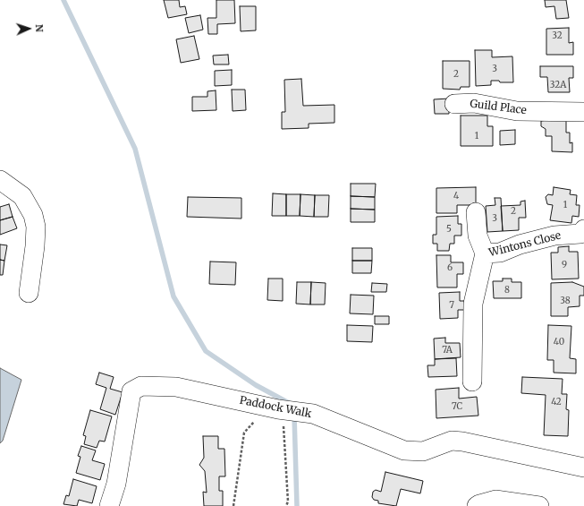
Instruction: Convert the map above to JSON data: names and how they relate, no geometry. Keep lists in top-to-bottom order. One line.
{"streets":{"street":["Guild Place","Wintons Close","Paddock Walk"]},"house_numbers":["32","3","2","32A","1","4","1","2","3","5","9","6","8","38","7","40","7A","42","7C"],"north":"right"}
